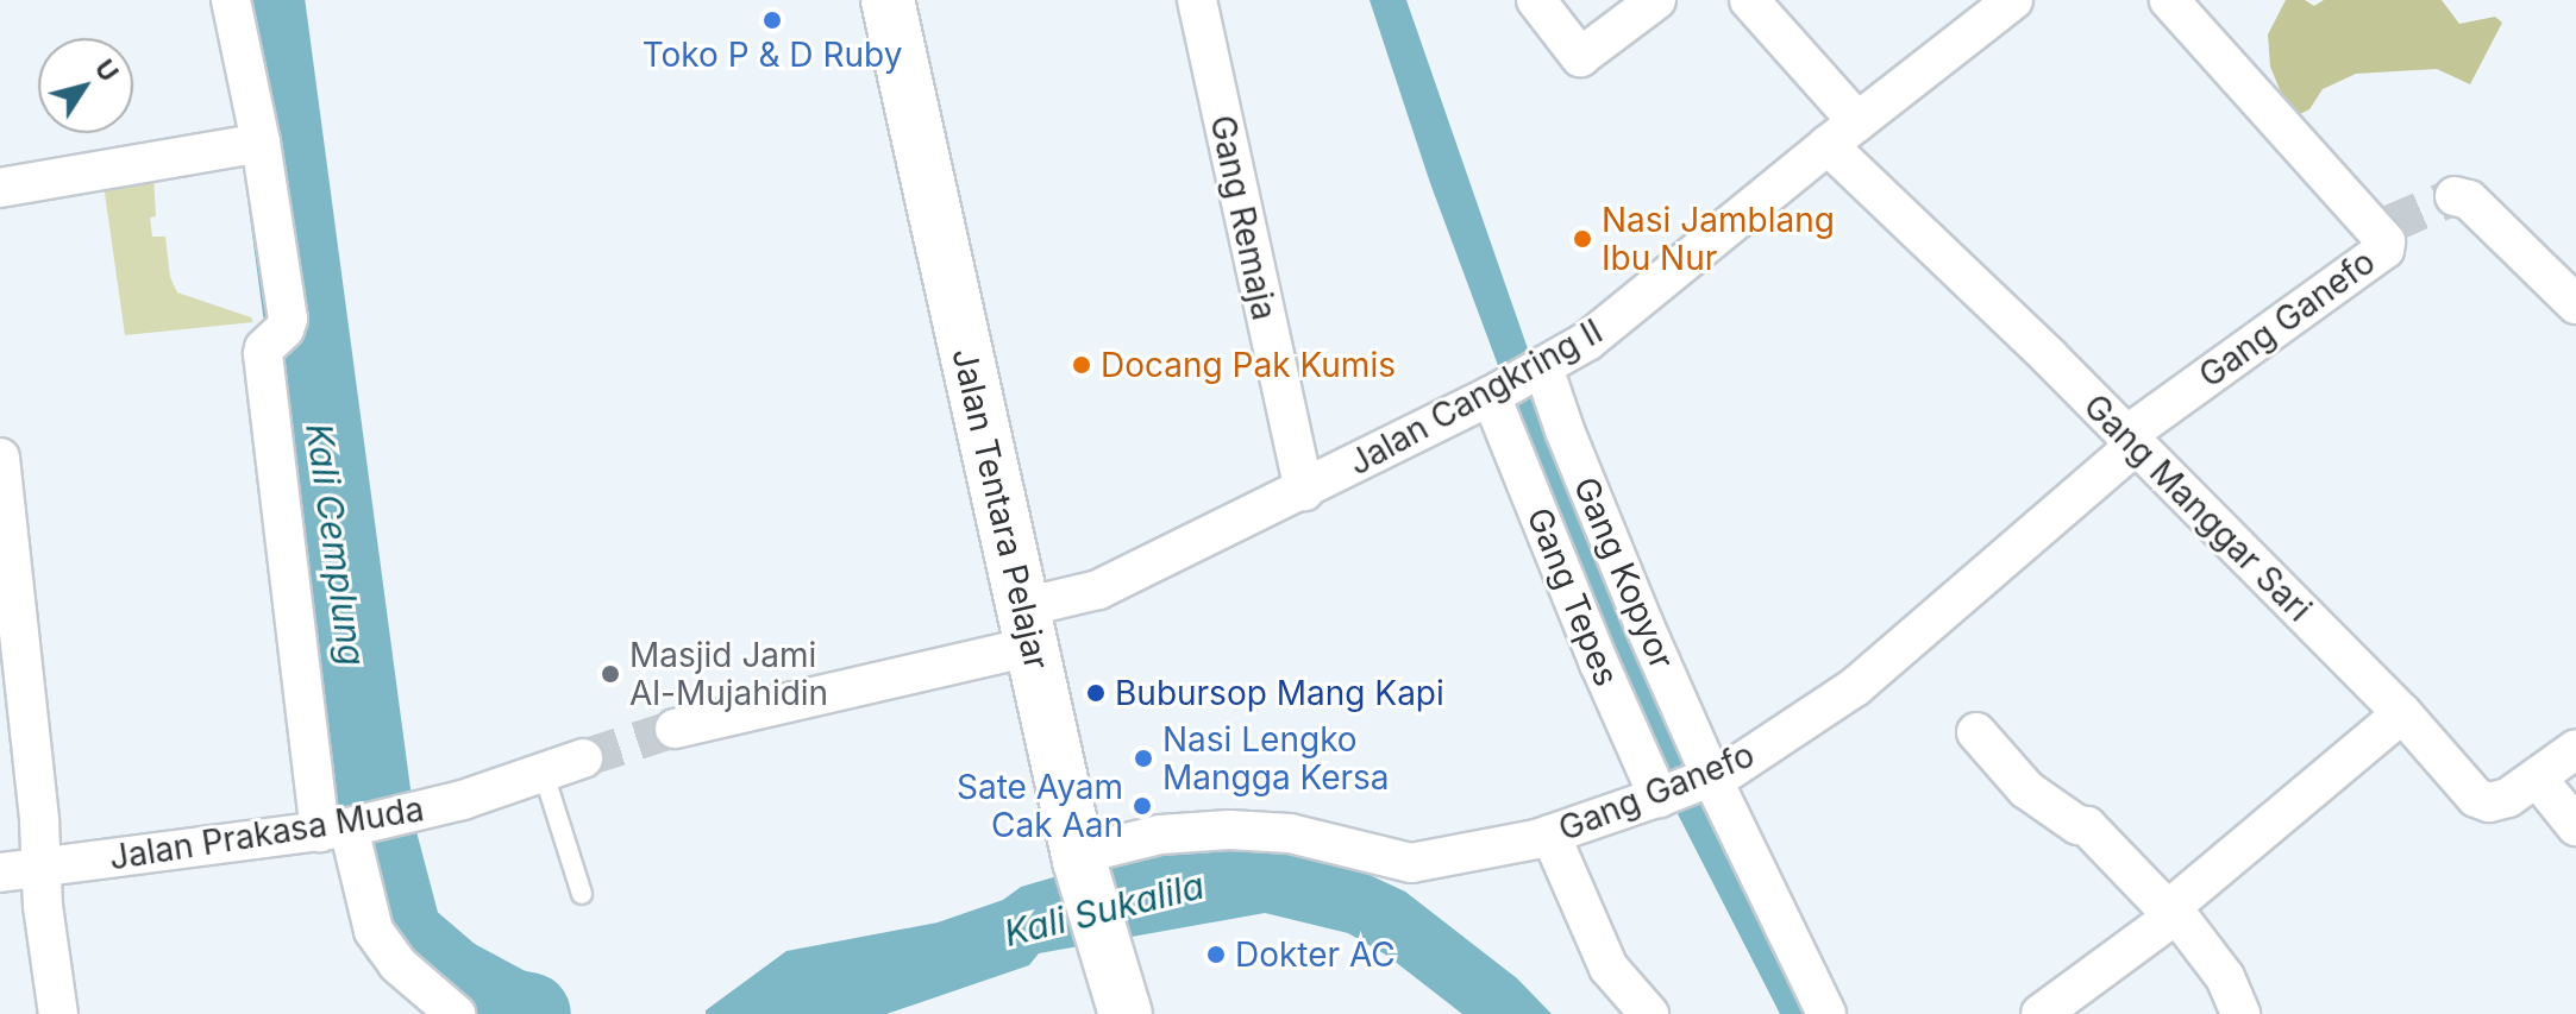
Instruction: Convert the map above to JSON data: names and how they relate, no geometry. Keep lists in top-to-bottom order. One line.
{"streets":{"main road":["Jalan Tentara Pelajar"],"street":["Gang Remaja","Gang Ganefo","Jalan Cangkring II","Gang Manggar Sari","Gang Kopyor","Gang Tepes","Jalan Prakasa Muda"]},"crossings":[["Gang Remaja","Jalan Cangkring II"],["Gang Ganefo","Gang Manggar Sari"],["Gang Ganefo","Jalan Tentara Pelajar"],["Gang Ganefo","Gang Kopyor"],["Gang Ganefo","Gang Tepes"],["Jalan Cangkring II","Gang Manggar Sari"],["Jalan Cangkring II","Jalan Tentara Pelajar"],["Jalan Cangkring II","Gang Kopyor"],["Jalan Cangkring II","Gang Tepes"],["Gang Kopyor","Gang Tepes"]],"water":["Kali Cemplung","Kali Sukalila"],"places":["Toko P & D Ruby","Nasi Jamblang Ibu Nur","Docang Pak Kumis","Masjid Jami Al-Mujahidin","Bubursop Mang Kapi","Nasi Lengko Mangga Kersa","Sate Ayam Cak Aan","Dokter AC"],"north":"top right"}
